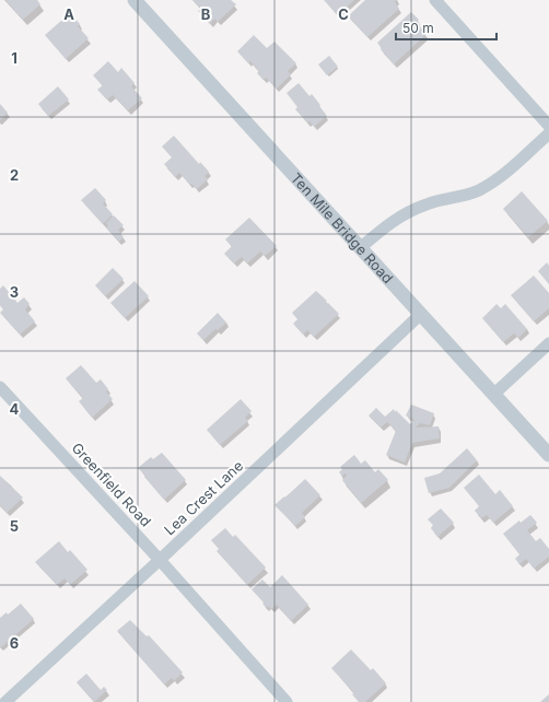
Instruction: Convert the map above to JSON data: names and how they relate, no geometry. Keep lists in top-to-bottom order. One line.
{"streets":{"street":["Ten Mile Bridge Road","Greenfield Road","Lea Crest Lane"]},"crossings":[["Ten Mile Bridge Road","Lea Crest Lane"],["Greenfield Road","Lea Crest Lane"]],"scale_bar":"50 m","grid":{"columns":["A","B","C"],"rows":["1","2","3","4","5","6"]}}
